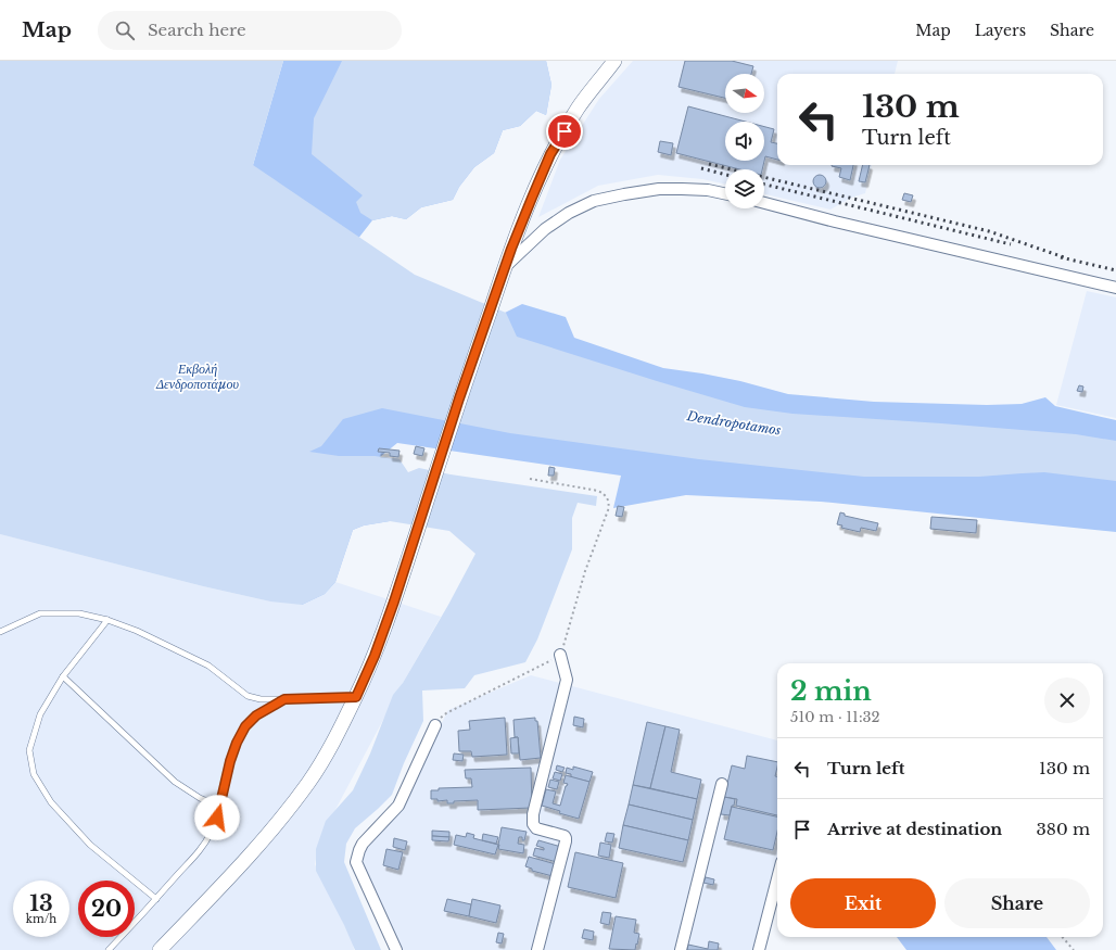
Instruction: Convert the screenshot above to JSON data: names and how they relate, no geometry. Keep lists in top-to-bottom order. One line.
{"water":["Εκβολή Δενδροποτάμου","Dendropotamos"],"north":"right","page":{"header":"Map","search":"Search here","nav":["Map","Layers","Share"],"turn":["130 m","Turn left"],"heading":["2 min","510 m · 11:32"],"list":[{"name":"Turn left","value":"130 m"},{"name":"Arrive at destination","value":"380 m"}],"buttons":["Exit","Share"],"speed":"13 km/h","limit":"20"}}
